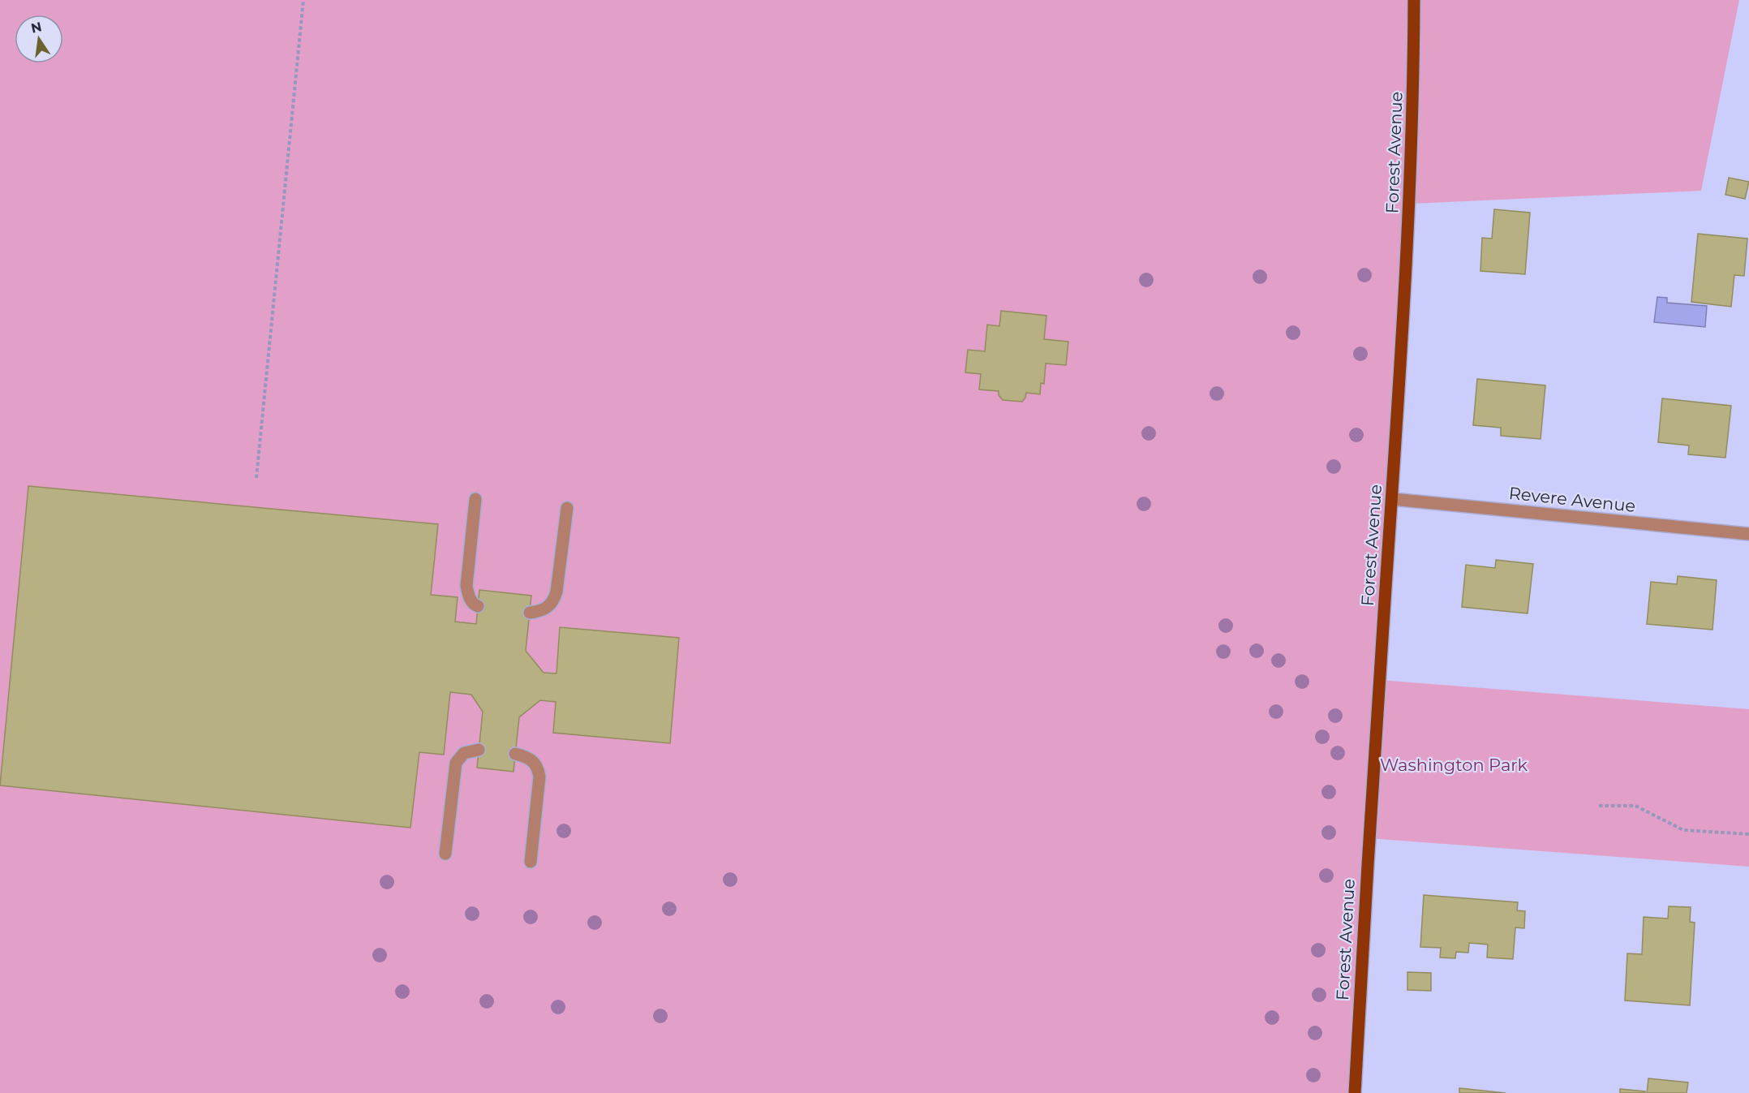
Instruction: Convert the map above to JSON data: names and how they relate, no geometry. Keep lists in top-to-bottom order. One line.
{"streets":{"main road":["Forest Avenue"],"street":["Revere Avenue"]},"crossings":[["Forest Avenue","Revere Avenue"]],"parks":["Washington Park"],"north":"top"}
